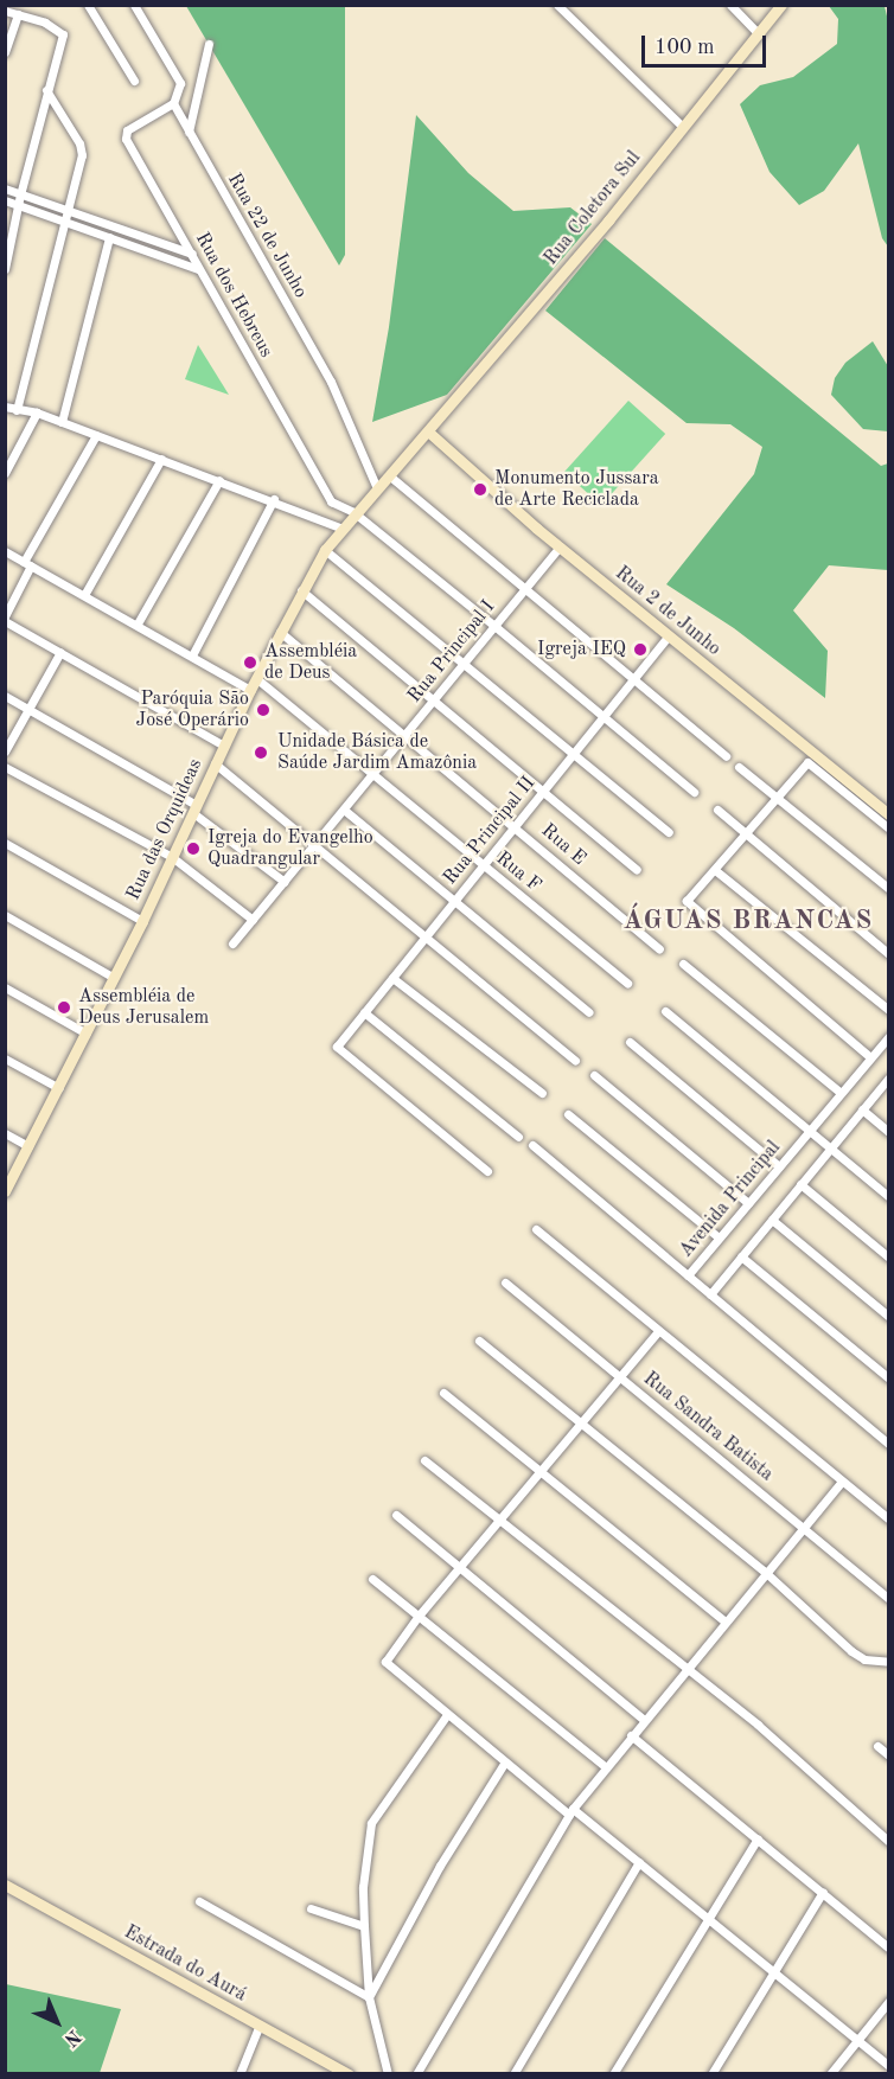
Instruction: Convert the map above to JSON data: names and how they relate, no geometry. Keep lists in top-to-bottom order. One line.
{"streets":{"street":["Rua Coletora Sul","Rua 22 de Junho","Rua dos Hebreus","Rua 2 de Junho","Rua Principal I","Rua das Orquideas","Rua Principal II","Rua E","Rua F","Avenida Principal","Rua Sandra Batista","Estrada do Aurá"]},"crossings":[["Rua Coletora Sul","Rua 2 de Junho"],["Rua Coletora Sul","Rua das Orquideas"],["Rua 22 de Junho","Rua dos Hebreus"],["Rua 22 de Junho","Rua das Orquideas"],["Rua dos Hebreus","Rua Principal I"],["Rua dos Hebreus","Rua das Orquideas"],["Rua dos Hebreus","Rua Principal II"],["Rua 2 de Junho","Rua Principal I"],["Rua 2 de Junho","Rua das Orquideas"],["Rua 2 de Junho","Rua Principal II"],["Rua Principal I","Rua E"],["Rua Principal I","Rua F"],["Rua das Orquideas","Rua E"],["Rua das Orquideas","Rua F"],["Rua Principal II","Rua E"],["Rua Principal II","Rua F"]],"districts":["ÁGUAS BRANCAS"],"places":["Monumento Jussara de Arte Reciclada","Igreja IEQ","Assembléia de Deus","Paróquia São José Operário","Unidade Básica de Saúde Jardim Amazônia","Igreja do Evangelho Quadrangular","Assembléia de Deus Jerusalem"],"scale_bar":"100 m","north":"bottom right"}
